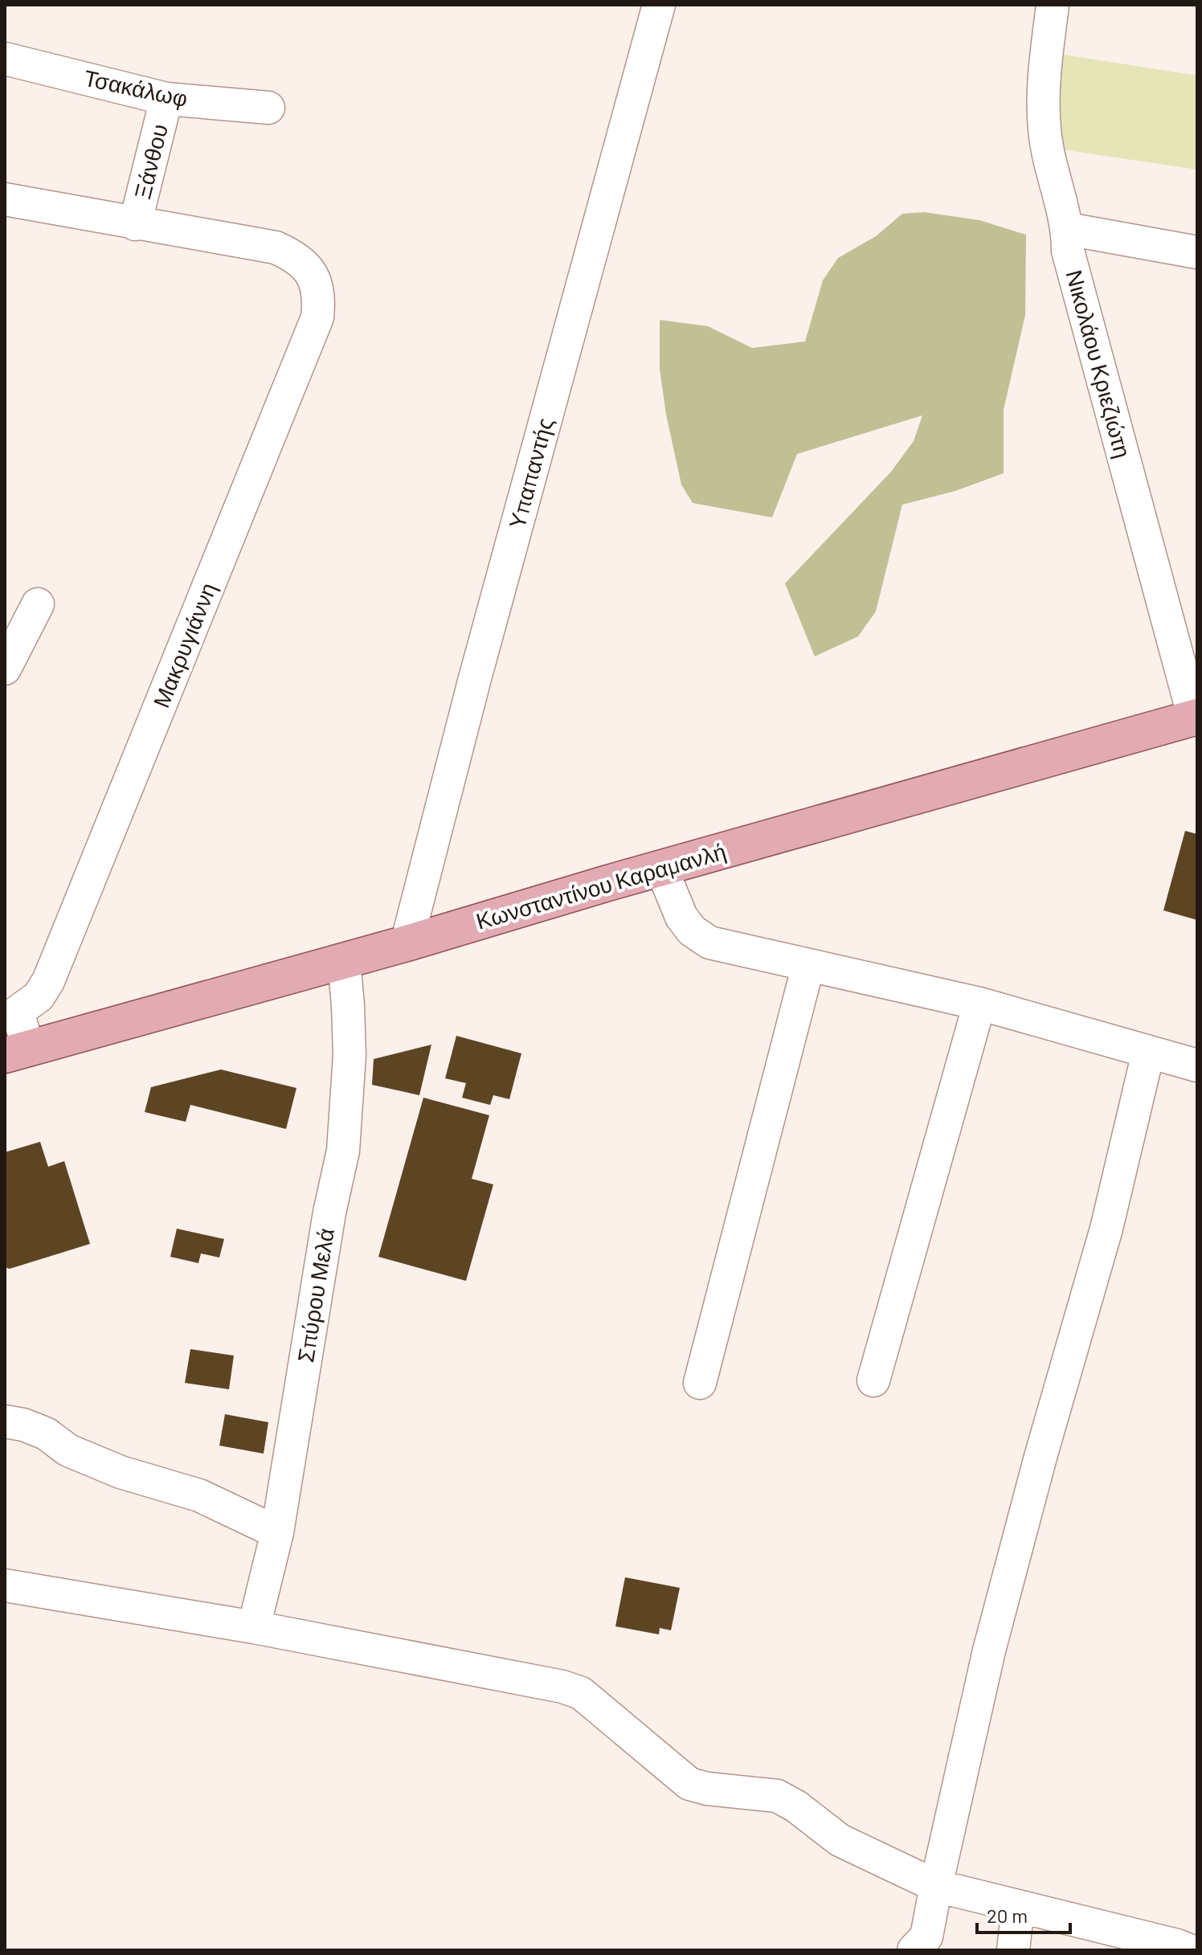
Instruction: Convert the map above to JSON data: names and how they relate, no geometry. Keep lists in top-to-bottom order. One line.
{"streets":{"main road":["Κωνσταντίνου Καραμανλή"],"street":["Τσακάλωφ","Ξάνθου","Νικολάου Κριεζιώτη","Υπαπαντής","Μακρυγιάννη","Σπύρου Μελά"]},"crossings":[["Τσακάλωφ","Ξάνθου"],["Ξάνθου","Μακρυγιάννη"],["Νικολάου Κριεζιώτη","Κωνσταντίνου Καραμανλή"],["Υπαπαντής","Κωνσταντίνου Καραμανλή"],["Μακρυγιάννη","Κωνσταντίνου Καραμανλή"],["Κωνσταντίνου Καραμανλή","Σπύρου Μελά"]],"scale_bar":"20 m"}
